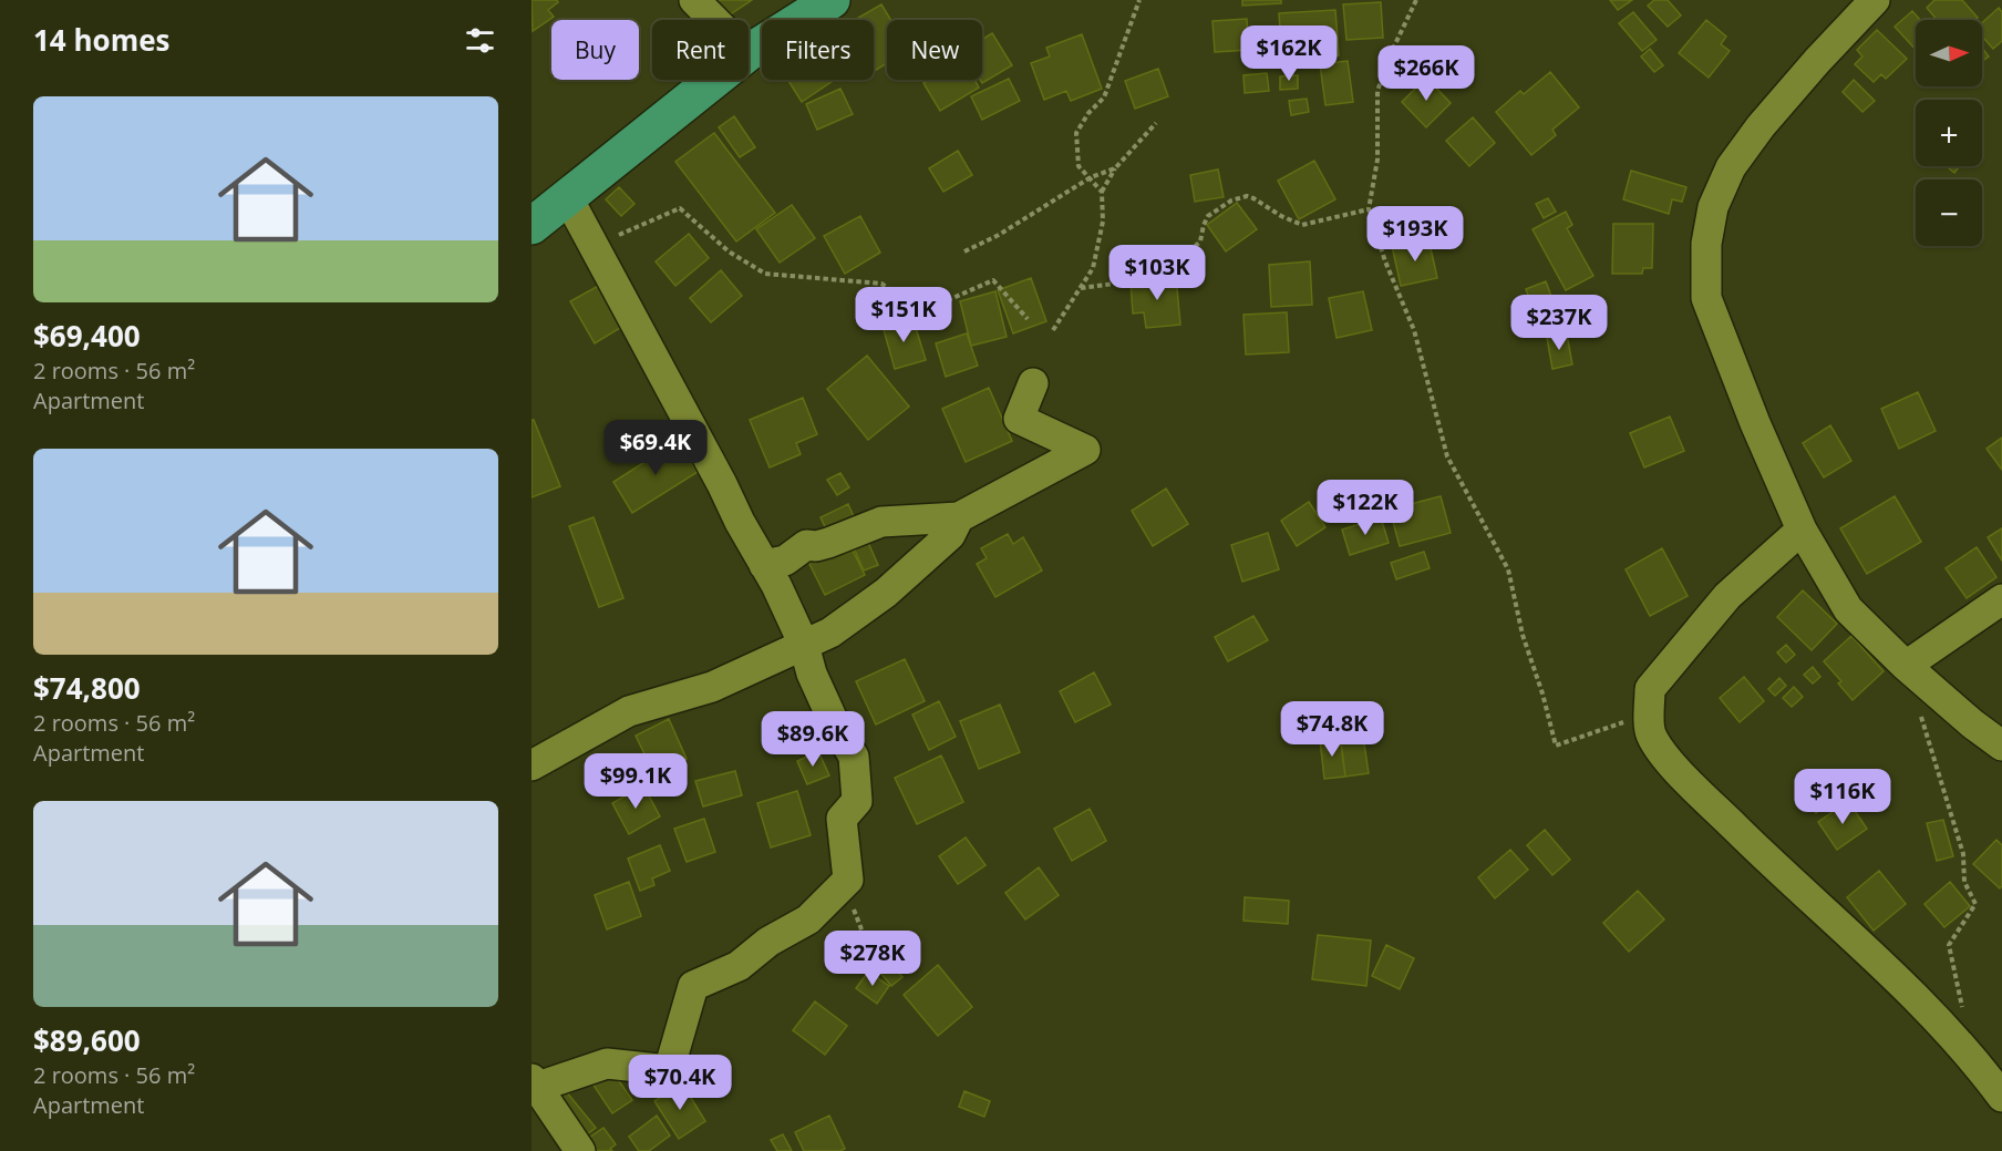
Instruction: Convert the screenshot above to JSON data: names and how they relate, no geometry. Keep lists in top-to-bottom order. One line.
{"north":"right","page":{"heading":"14 homes","map_buttons":["+","−"],"chip":["Buy","Rent","Filters","New"],"price":["$162K","$266K","$193K","$103K","$151K","$237K","$69.4K","$122K","$74.8K","$89.6K","$99.1K","$116K","$278K","$70.4K"],"list":[{"name":"$69,400","note":"2 rooms · 56 m² · Apartment"},{"name":"$74,800","note":"2 rooms · 56 m² · Apartment"},{"name":"$89,600","note":"2 rooms · 56 m² · Apartment"}]}}
